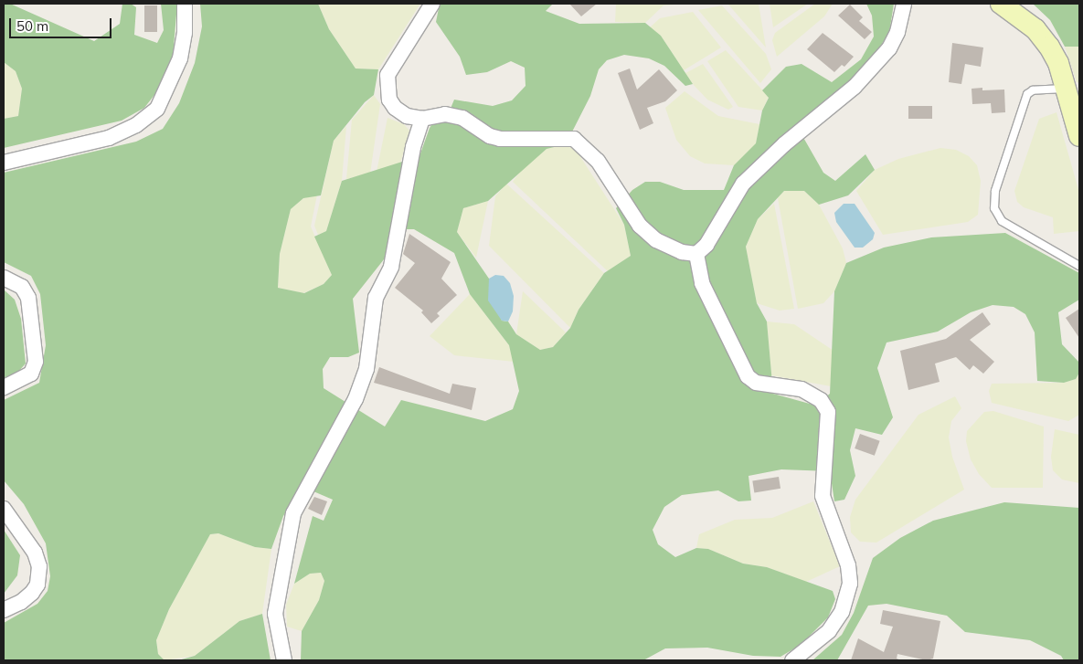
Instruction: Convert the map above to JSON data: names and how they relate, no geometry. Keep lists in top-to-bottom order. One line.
{"scale_bar":"50 m"}
